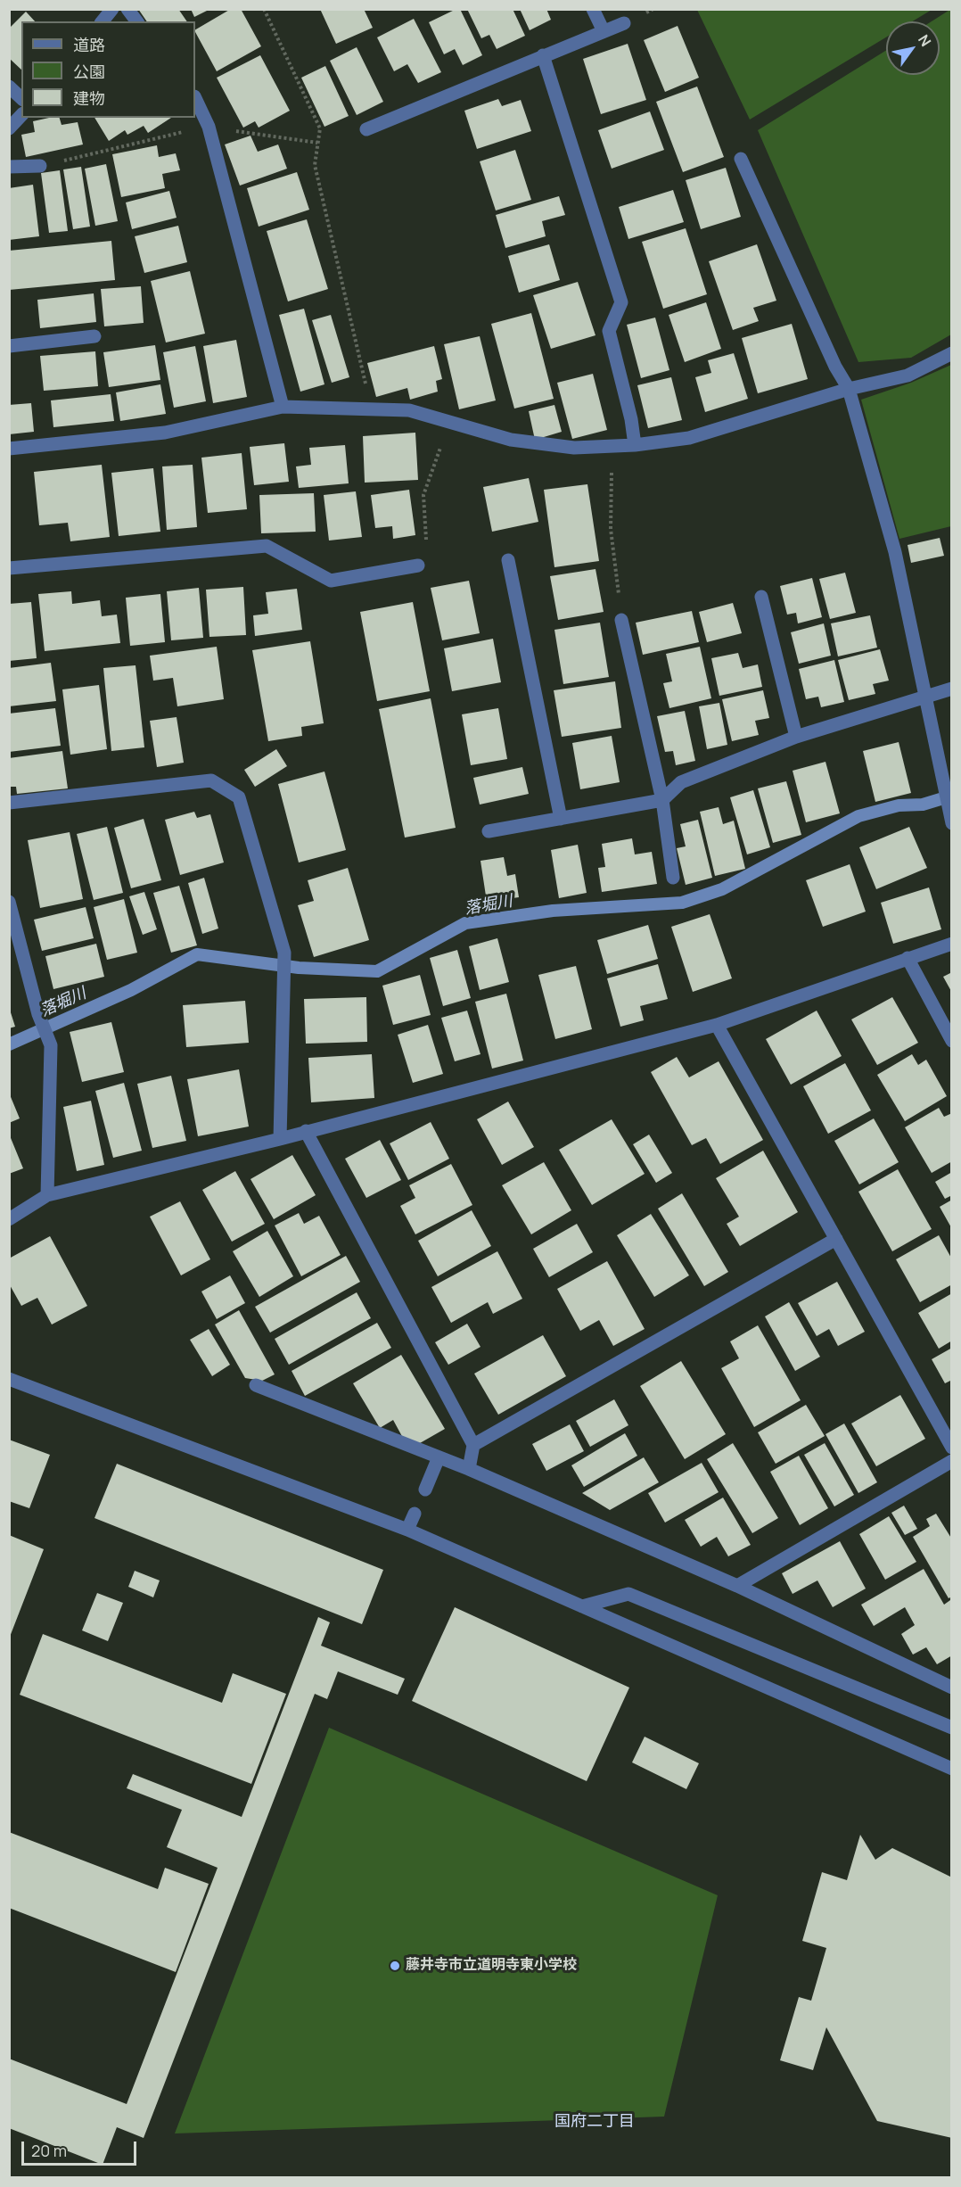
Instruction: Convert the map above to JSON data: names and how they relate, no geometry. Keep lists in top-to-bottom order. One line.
{"districts":["国府二丁目"],"water":["落堀川"],"places":["藤井寺市立道明寺東小学校"],"legend":["道路","公園","建物"],"scale_bar":"20 m","north":"top right"}
